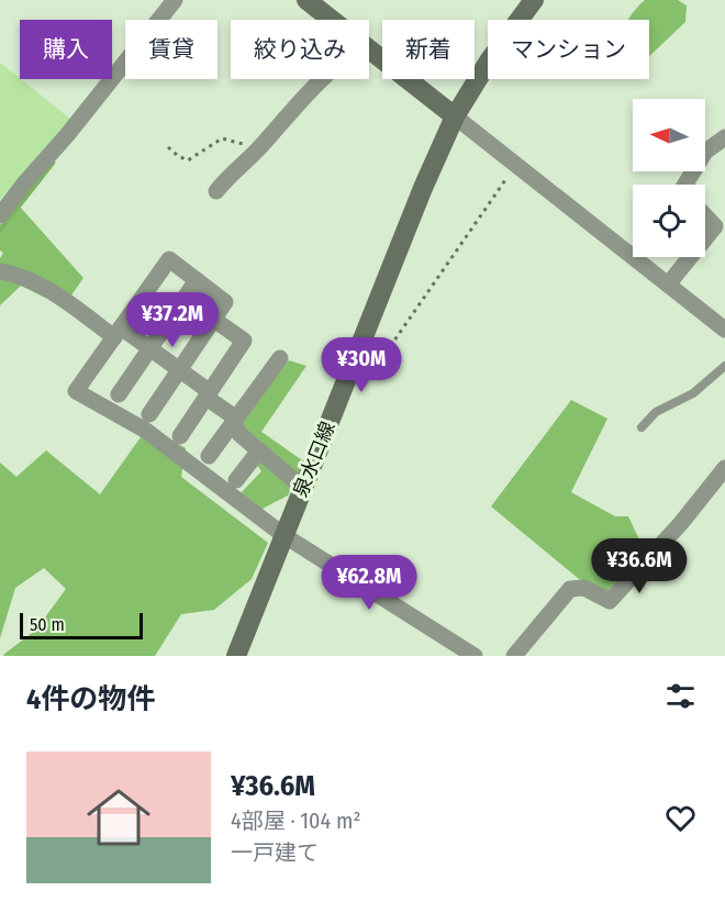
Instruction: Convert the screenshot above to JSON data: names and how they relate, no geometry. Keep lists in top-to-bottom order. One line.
{"streets":{"main road":["泉水口線"]},"scale_bar":"50 m","north":"left","page":{"chip":["購入","賃貸","絞り込み","新着","マンション"],"price":["¥37.2M","¥30M","¥36.6M","¥62.8M"],"scale":"50 m","heading":"4件の物件","list":[{"name":"¥36.6M","note":"4部屋 · 104 m² · 一戸建て"}]}}
